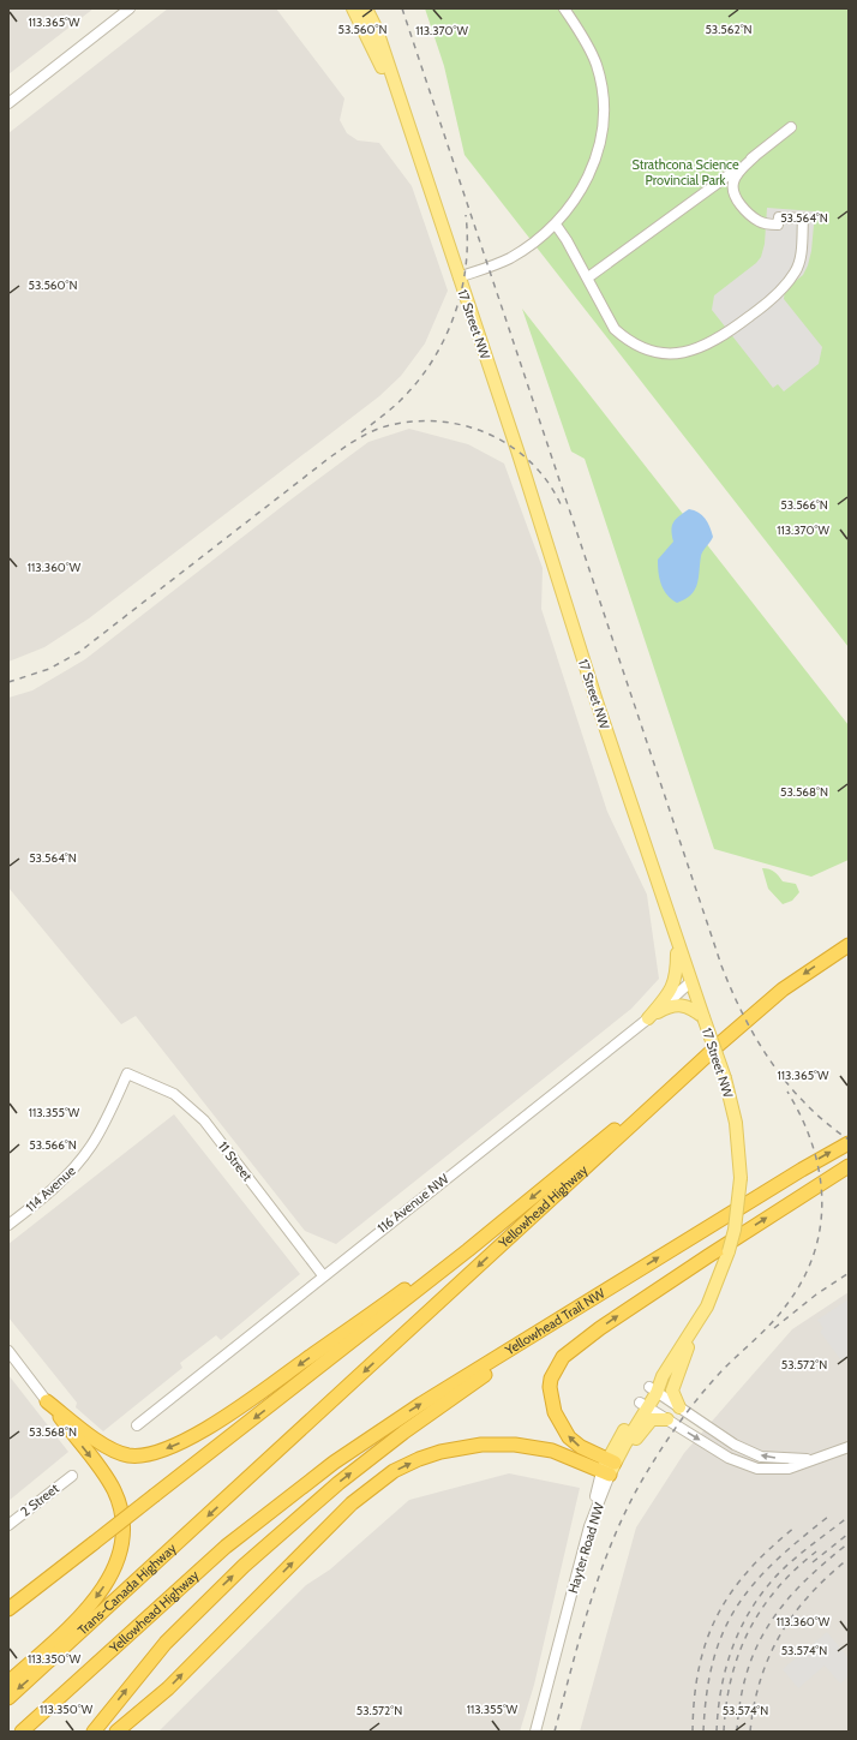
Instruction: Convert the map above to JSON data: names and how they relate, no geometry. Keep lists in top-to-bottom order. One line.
{"streets":{"highway":["Yellowhead Highway","Yellowhead Trail NW","Trans-Canada Highway"],"main road":["17 Street NW"],"street":["11 Street","114 Avenue","116 Avenue NW","2 Street","Hayter Road NW"]},"crossings":[["17 Street NW","116 Avenue NW"],["17 Street NW","Hayter Road NW"],["11 Street","114 Avenue"],["11 Street","116 Avenue NW"],["Yellowhead Highway","Yellowhead Trail NW"],["Yellowhead Highway","Trans-Canada Highway"]],"parks":["Strathcona Science Provincial Park"],"coordinates":["113.365°W","53.560°N","53.562°N","113.370°W","53.564°N","53.566°N","113.360°W","53.568°N","113.355°W","53.572°N","53.574°N","113.350°W"]}
